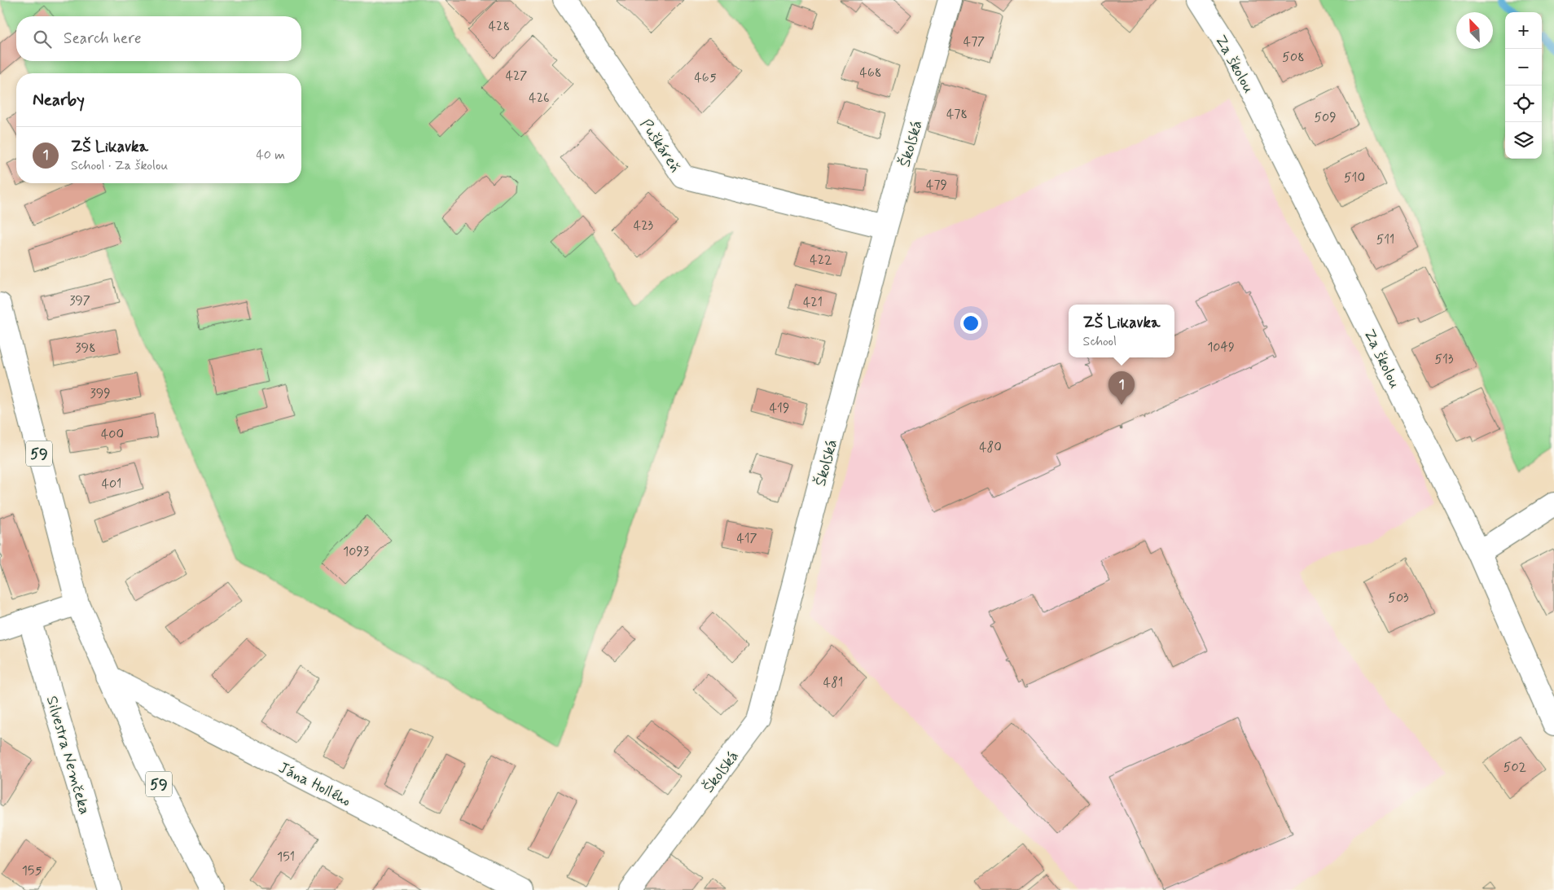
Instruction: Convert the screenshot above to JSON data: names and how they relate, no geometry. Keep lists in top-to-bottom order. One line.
{"streets":{"street":["Za školou","Školská","Puškáreň","59","Silvestra Nemčeka","Jána Hollého"]},"crossings":[["Školská","Puškáreň"],["59","Jána Hollého"]],"house_numbers":["428","477","508","468","427","465","426","478","509","510","479","423","511","422","397","421","1049","398","513","399","419","400","480","401","417","1093","503","481","502","151","155"],"north":"top left","page":{"map_buttons":["+","−"],"search":"Search here","heading":"Nearby","list":[{"mark":"1","name":"ZŠ Likavka","note":"School · Za školou","value":"40 m"}],"popup":["ZŠ Likavka","School"],"pins":"1"}}
